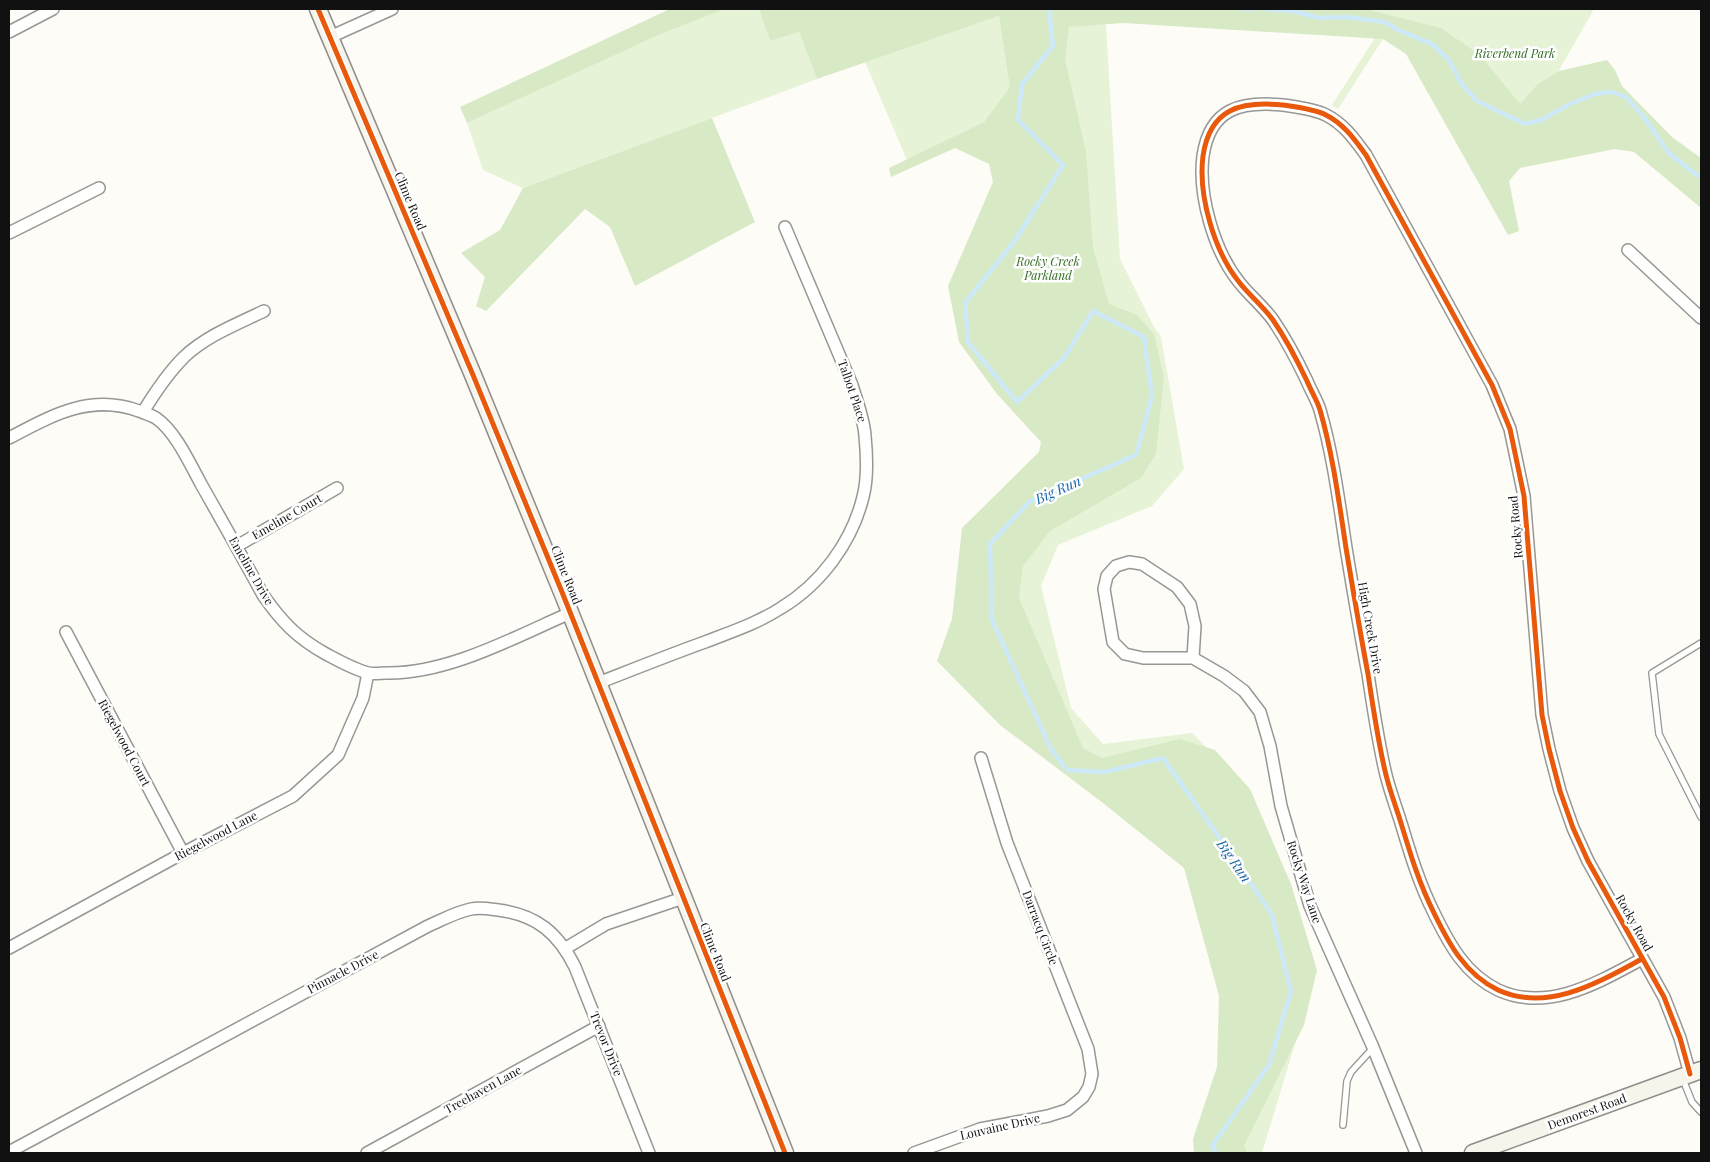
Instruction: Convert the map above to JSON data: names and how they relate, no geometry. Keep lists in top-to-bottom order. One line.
{"streets":{"main road":["Clime Road","Demorest Road"],"street":["Talbot Place","Emeline Court","Rocky Road","Emeline Drive","High Creek Drive","Riegelwood Court","Riegelwood Lane","Rocky Way Lane","Darracq Circle","Pinnacle Drive","Trevor Drive","Treehaven Lane","Louvaine Drive"]},"crossings":[["Clime Road","Talbot Place"],["Clime Road","Emeline Drive"],["Emeline Court","Emeline Drive"],["Rocky Road","High Creek Drive"],["Rocky Road","Demorest Road"],["Emeline Drive","Riegelwood Lane"],["Riegelwood Court","Riegelwood Lane"],["Darracq Circle","Louvaine Drive"],["Pinnacle Drive","Trevor Drive"],["Trevor Drive","Treehaven Lane"]],"water":["Big Run"],"parks":["Riverbend Park","Rocky Creek Parkland"]}
